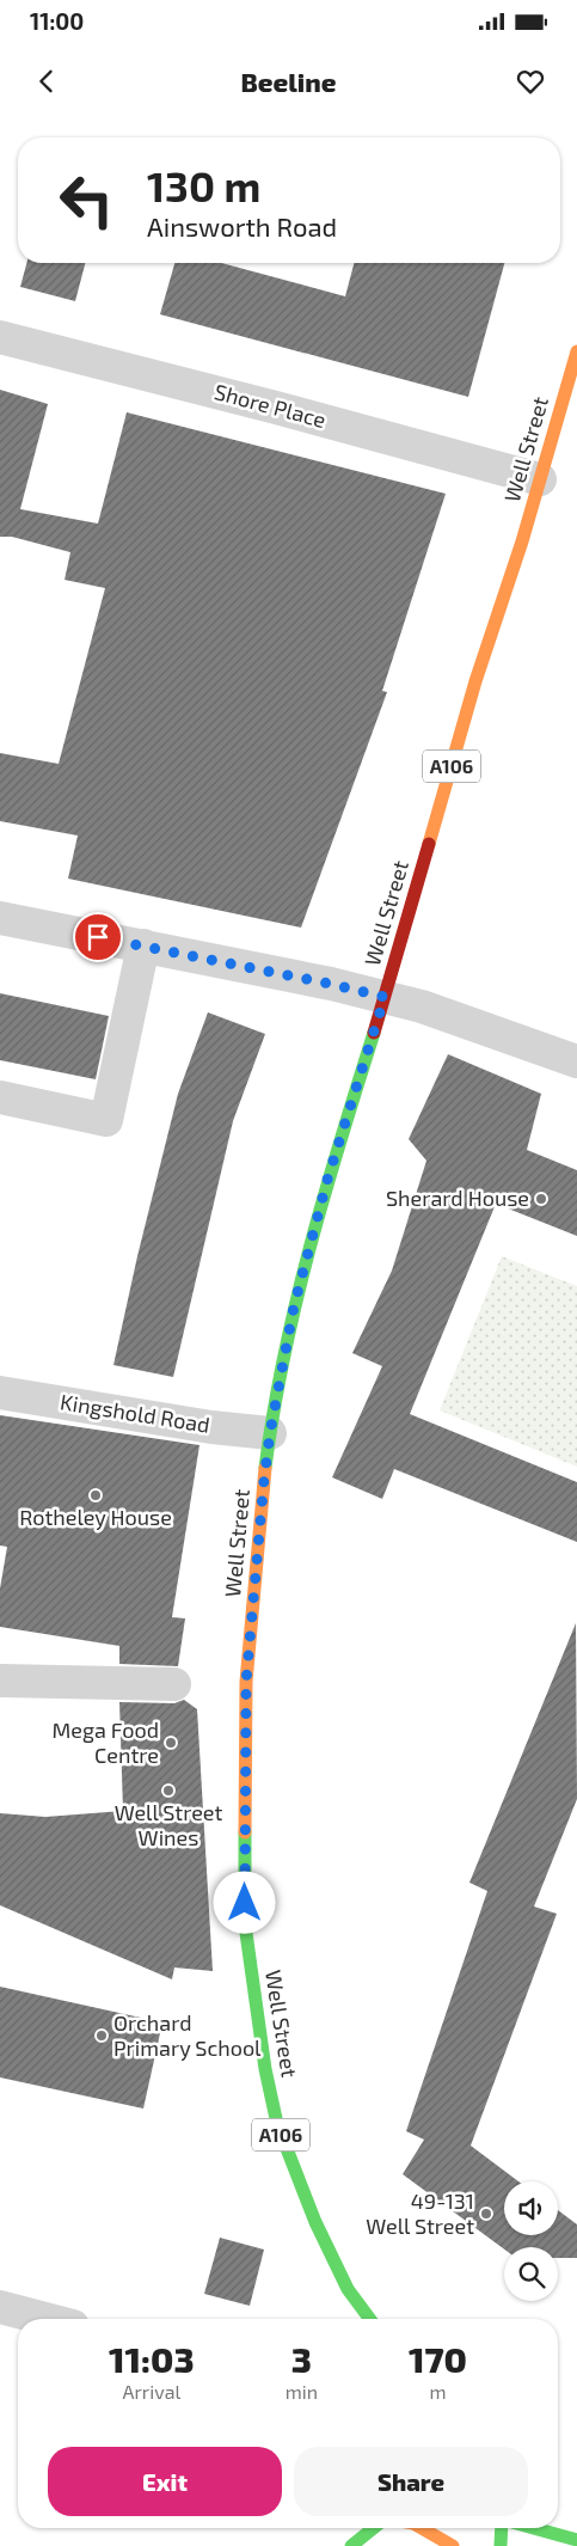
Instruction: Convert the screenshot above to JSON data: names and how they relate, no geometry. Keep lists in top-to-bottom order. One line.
{"streets":{"main road":["Well Street","A106"],"street":["Shore Place","Kingshold Road"]},"crossings":[["Shore Place","Well Street"],["Well Street","Kingshold Road"]],"places":["Sherard House","Rotheley House","Mega Food Centre","Well Street Wines","Orchard Primary School","49-131 Well Street"],"page":{"status":"11:00","header":"Beeline","turn":["130 m","Ainsworth Road"],"eta":["11:03","Arrival","3","min","170","m"],"buttons":["Exit","Share"]}}
